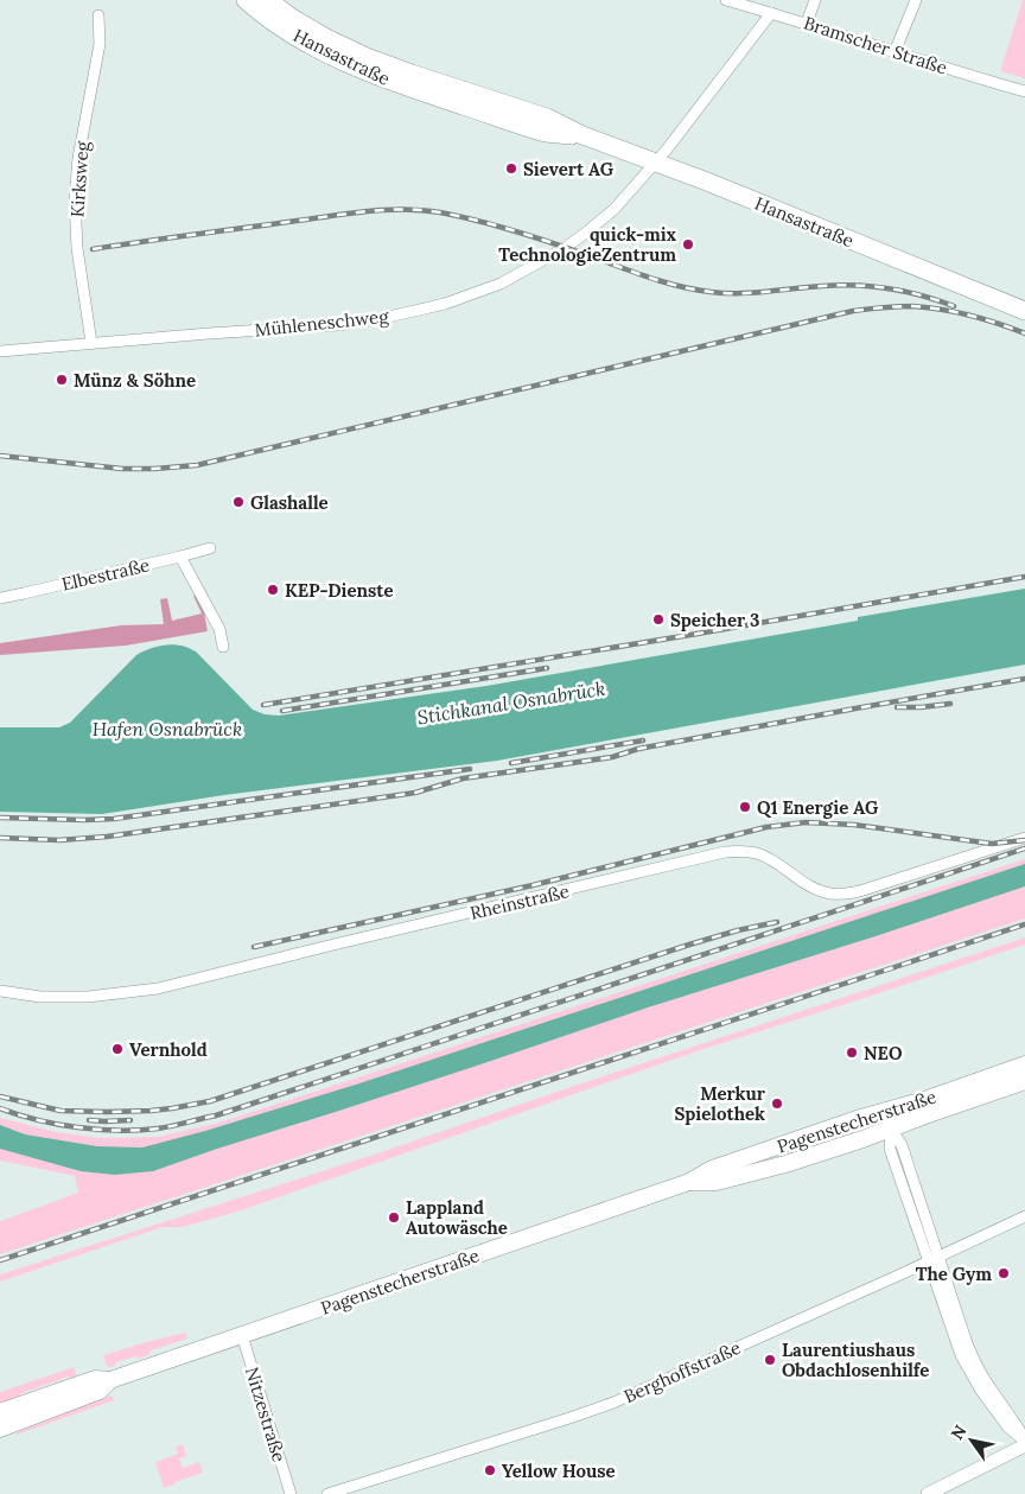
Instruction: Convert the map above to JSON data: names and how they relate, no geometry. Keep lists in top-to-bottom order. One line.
{"streets":{"main road":["Hansastraße","Pagenstecherstraße"],"street":["Bramscher Straße","Kirksweg","Mühleneschweg","Elbestraße","Rheinstraße","Berghoffstraße","Nitzestraße"]},"crossings":[["Bramscher Straße","Mühleneschweg"],["Hansastraße","Mühleneschweg"],["Kirksweg","Mühleneschweg"],["Pagenstecherstraße","Nitzestraße"]],"water":["Stichkanal Osnabrück","Hafen Osnabrück"],"places":["Sievert AG","quick-mix TechnologieZentrum","Münz & Söhne","Glashalle","KEP-Dienste","Speicher 3","Q1 Energie AG","Vernhold","NEO","Merkur Spielothek","Lappland Autowäsche","The Gym","Laurentiushaus Obdachlosenhilfe","Yellow House"],"north":"top left"}
